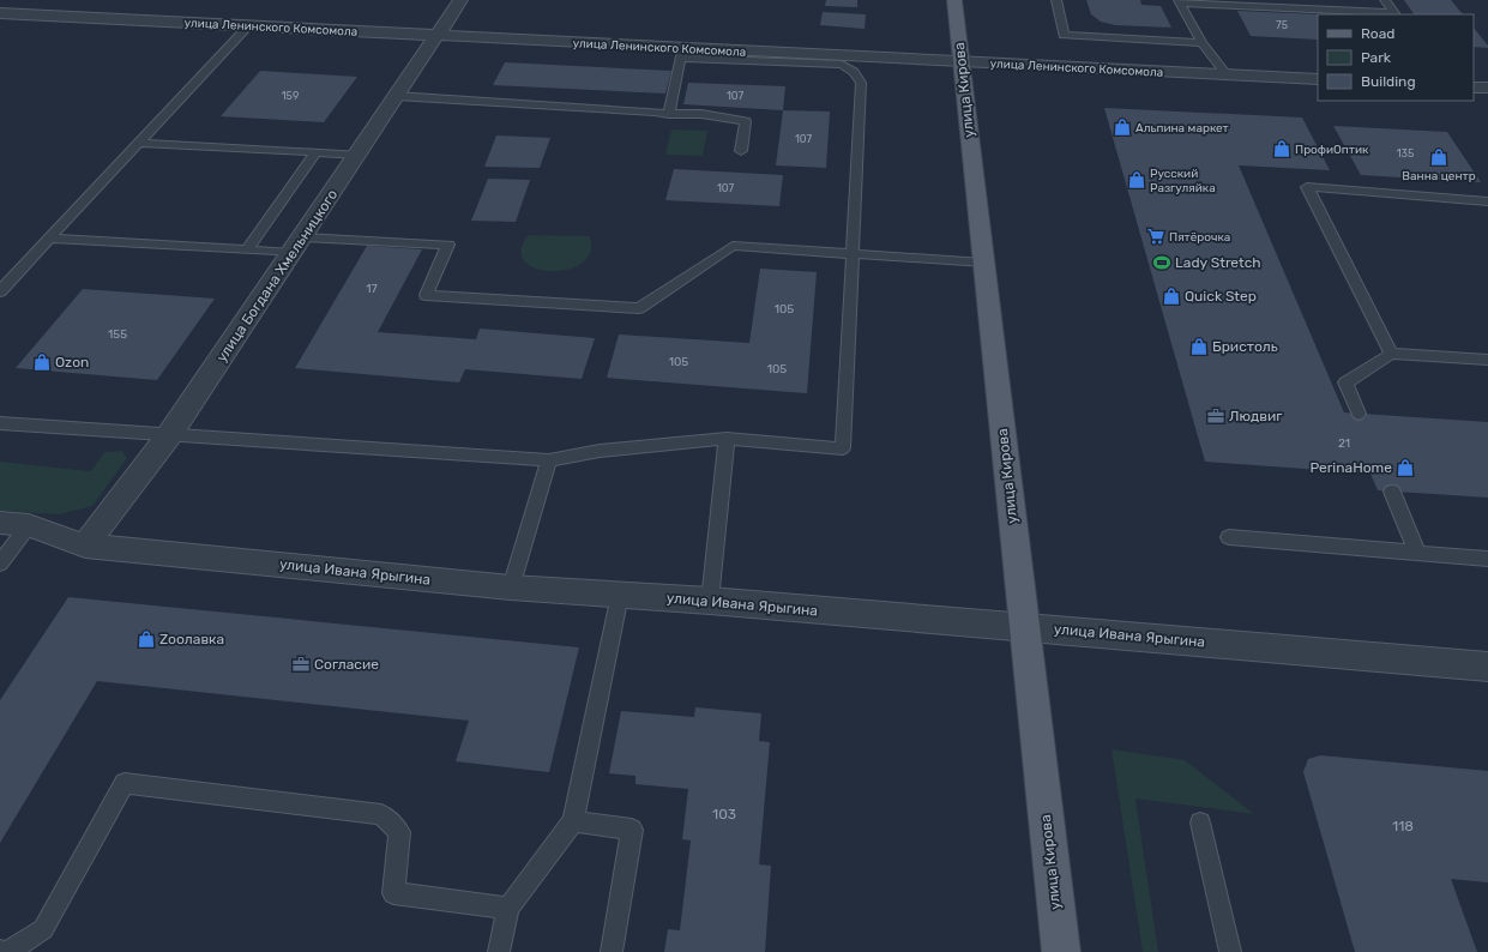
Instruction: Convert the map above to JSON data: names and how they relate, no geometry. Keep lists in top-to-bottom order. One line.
{"streets":{"main road":["улица Кирова"],"street":["улица Ленинского Комсомола","улица Богдана Хмельницкого","улица Ивана Ярыгина"]},"crossings":[["улица Ленинского Комсомола","улица Кирова"],["улица Ленинского Комсомола","улица Богдана Хмельницкого"],["улица Кирова","улица Ивана Ярыгина"],["улица Богдана Хмельницкого","улица Ивана Ярыгина"]],"places":{"shop":["Альпина маркет","ПрофиОптик","Ванна центр","Русский Разгуляйка","Quick Step","Бристоль","Ozon","PerinaHome","Zooлавка"],"supermarket":["Пятёрочка"],"sports":["Lady Stretch"],"office":["Людвиг","Согласие"]},"house_numbers":["75","159","107","107","135","107","17","105","155","105","105","21","103","118"],"legend":["Road","Park","Building"]}
